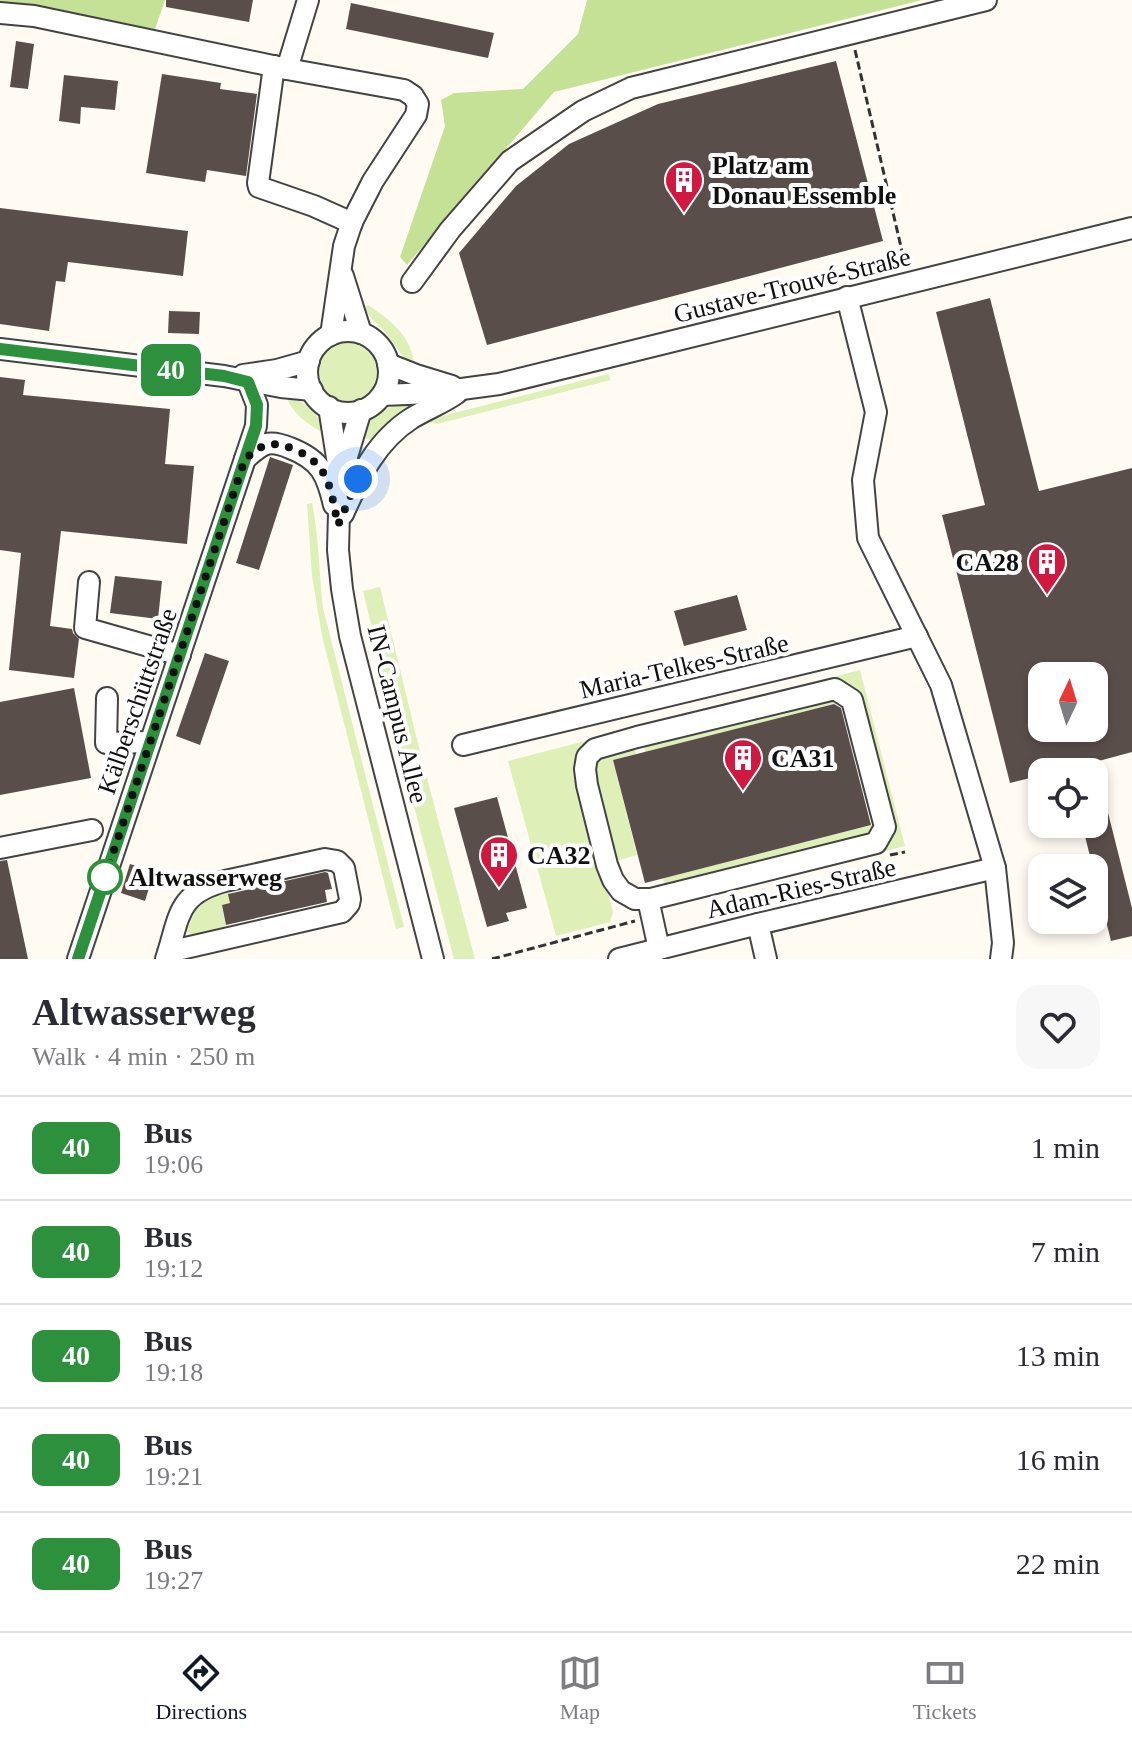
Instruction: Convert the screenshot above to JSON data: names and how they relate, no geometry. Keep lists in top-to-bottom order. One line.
{"streets":{"street":["Gustave-Trouvé-Straße","Maria-Telkes-Straße","Kälberschüttstraße","IN-Campus Allee","Adam-Ries-Straße"]},"crossings":[["Gustave-Trouvé-Straße","IN-Campus Allee"]],"places":{"building":["Platz am Donau Essemble","CA28","CA31","CA32"],"other":["Altwasserweg"]},"lines":["bus line 40"],"north":"top","page":{"on_map":"40","heading":["Altwasserweg","Walk · 4 min · 250 m"],"list":[{"mark":"40","name":"Bus","note":"19:06","value":"1 min"},{"mark":"40","name":"Bus","note":"19:12","value":"7 min"},{"mark":"40","name":"Bus","note":"19:18","value":"13 min"},{"mark":"40","name":"Bus","note":"19:21","value":"16 min"},{"mark":"40","name":"Bus","note":"19:27","value":"22 min"}],"tabs":["Directions","Map","Tickets"]}}
